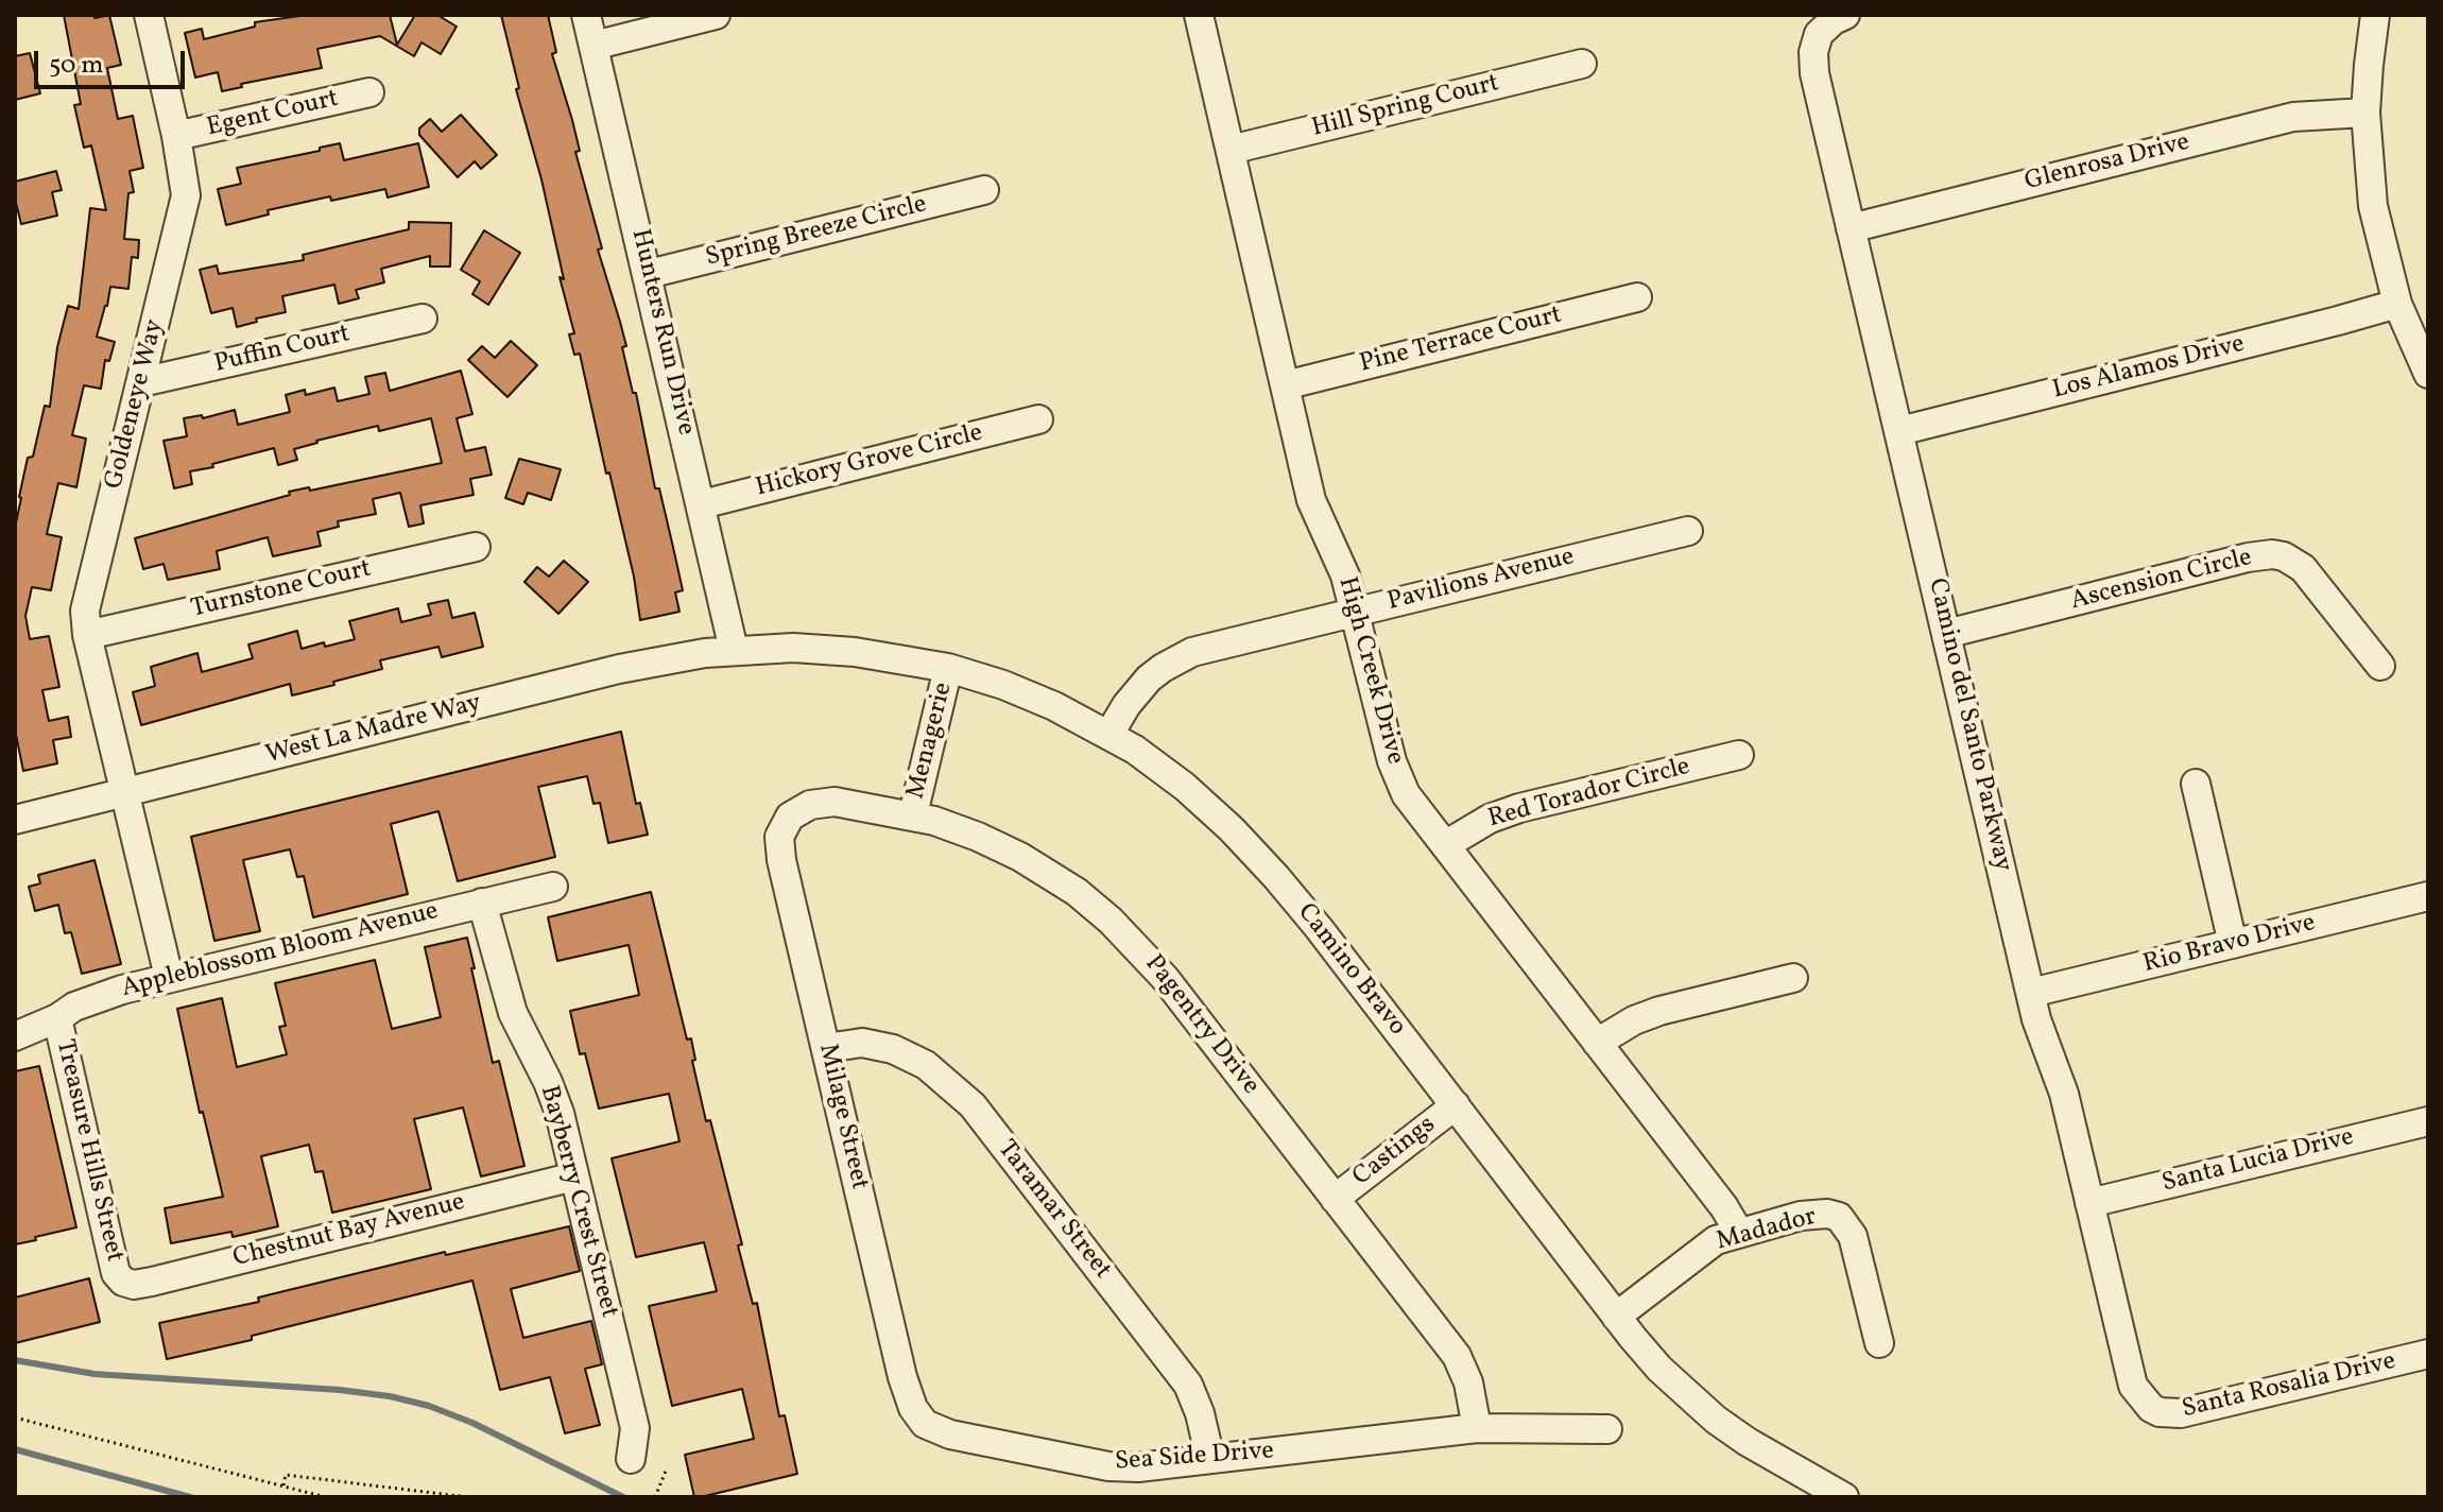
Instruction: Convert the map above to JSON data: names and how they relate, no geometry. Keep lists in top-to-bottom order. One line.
{"streets":{"street":["Hill Spring Court","Egent Court","Glenrosa Drive","Spring Breeze Circle","Hunters Run Drive","Pine Terrace Court","Puffin Court","Los Alamos Drive","Goldeneye Way","Hickory Grove Circle","Pavilions Avenue","Ascension Circle","Turnstone Court","High Creek Drive","Camino del Santo Parkway","West La Madre Way","Menagerie","Red Torador Circle","Rio Bravo Drive","Appleblossom Bloom Avenue","Camino Bravo","Pagentry Drive","Milage Street","Treasure Hills Street","Castings","Santa Lucia Drive","Bayberry Crest Street","Taramar Street","Madador","Chestnut Bay Avenue","Santa Rosalia Drive","Sea Side Drive"]},"crossings":[["Hill Spring Court","High Creek Drive"],["Egent Court","Goldeneye Way"],["Glenrosa Drive","Camino del Santo Parkway"],["Spring Breeze Circle","Hunters Run Drive"],["Hunters Run Drive","Hickory Grove Circle"],["Hunters Run Drive","West La Madre Way"],["Hunters Run Drive","Camino Bravo"],["Pine Terrace Court","High Creek Drive"],["Puffin Court","Goldeneye Way"],["Los Alamos Drive","Camino del Santo Parkway"],["Goldeneye Way","Turnstone Court"],["Goldeneye Way","West La Madre Way"],["Goldeneye Way","Appleblossom Bloom Avenue"],["Pavilions Avenue","High Creek Drive"],["Pavilions Avenue","Camino Bravo"],["Ascension Circle","Camino del Santo Parkway"],["High Creek Drive","Red Torador Circle"],["High Creek Drive","Madador"],["Camino del Santo Parkway","Rio Bravo Drive"],["Camino del Santo Parkway","Santa Lucia Drive"],["Camino del Santo Parkway","Santa Rosalia Drive"],["West La Madre Way","Camino Bravo"],["Menagerie","Camino Bravo"],["Menagerie","Pagentry Drive"],["Appleblossom Bloom Avenue","Treasure Hills Street"],["Appleblossom Bloom Avenue","Bayberry Crest Street"],["Camino Bravo","Castings"],["Camino Bravo","Madador"],["Pagentry Drive","Milage Street"],["Pagentry Drive","Castings"],["Pagentry Drive","Sea Side Drive"],["Milage Street","Taramar Street"],["Milage Street","Sea Side Drive"],["Treasure Hills Street","Chestnut Bay Avenue"],["Bayberry Crest Street","Chestnut Bay Avenue"],["Taramar Street","Sea Side Drive"]],"scale_bar":"50 m"}
